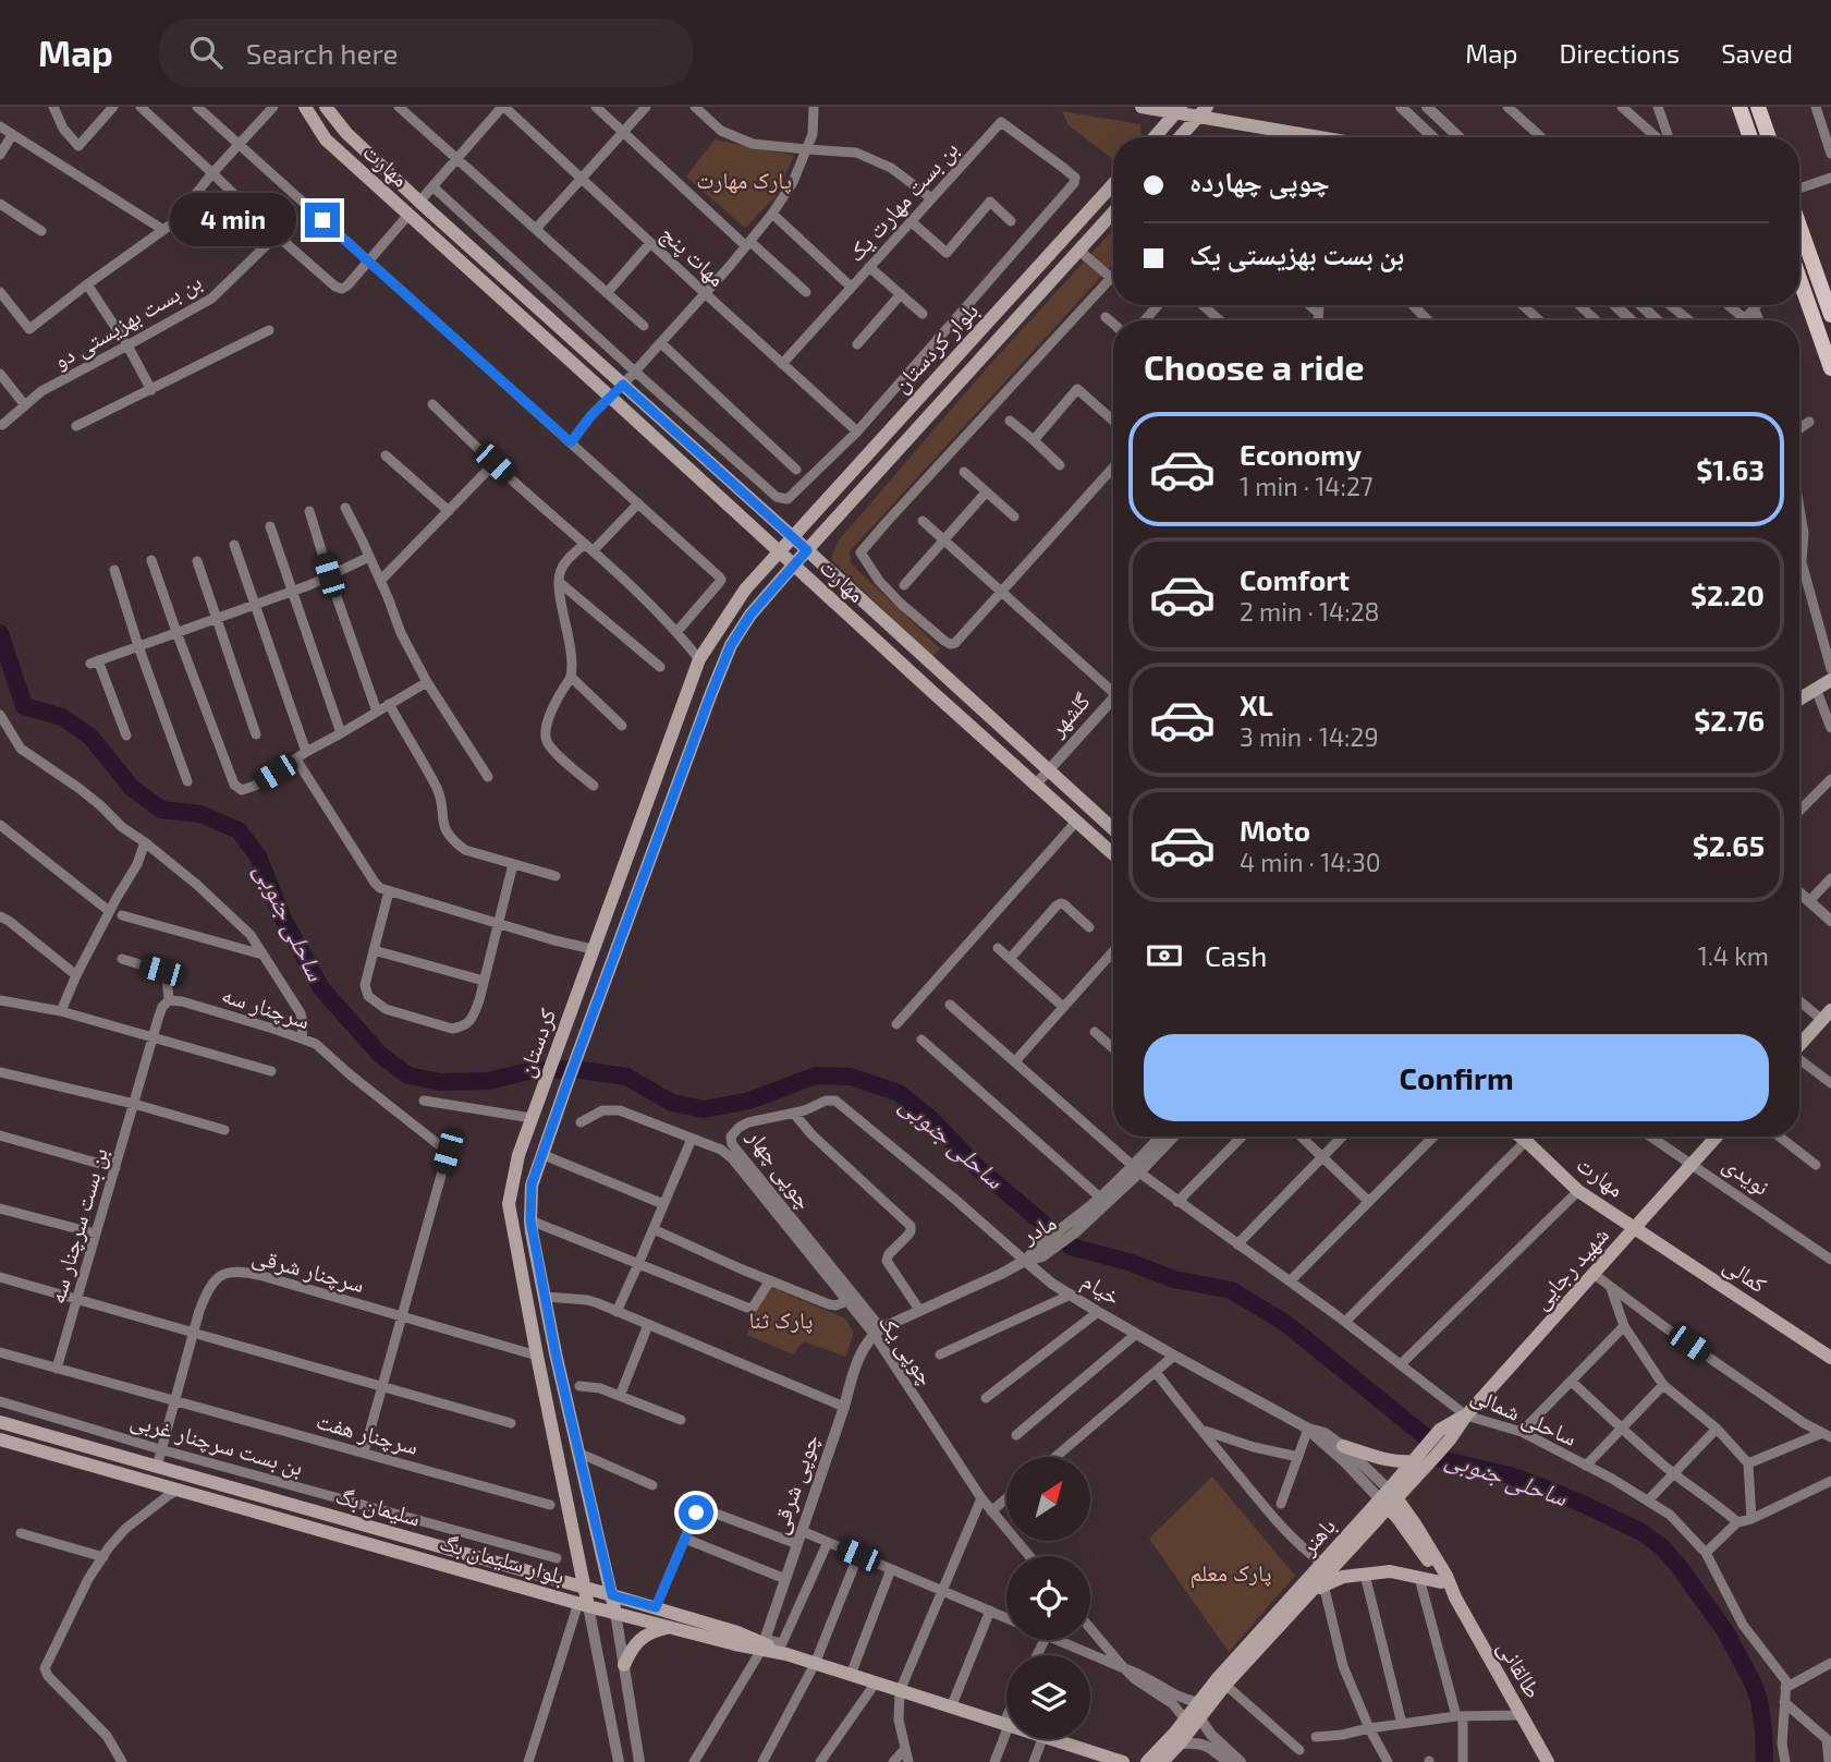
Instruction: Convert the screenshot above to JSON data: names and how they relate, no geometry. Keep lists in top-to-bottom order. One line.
{"streets":{"main road":["مهارت","بلوار کردستان","کردستان","شهید رجایی","کمالی","سلیمان بگ","باهنر","بلوار سلیمان بگ","طالقانی"],"street":["بن بست مهارت یک","مهات پنج","بن بست بهزیستی دو","گلشهر","سرچنار سه","چوپی چهار","نویدی","بن بست سرچنار سه","مادر","سرچنار شرقی","خیام","چوپی یک","ساحلی شمالی","سرچنار هفت","بن بست سرچنار غربی","چوپی شرقی"]},"crossings":[["مهارت","بلوار کردستان"],["مهارت","گلشهر"],["مهارت","کردستان"],["مهارت","شهید رجایی"],["مهارت","کمالی"],["بن بست مهارت یک","مهات پنج"],["بلوار کردستان","کردستان"],["سرچنار سه","سرچنار شرقی"],["کردستان","سرچنار شرقی"],["کردستان","سلیمان بگ"],["کردستان","بلوار سلیمان بگ"],["چوپی چهار","مادر"],["چوپی چهار","خیام"],["چوپی چهار","چوپی یک"],["چوپی چهار","چوپی شرقی"],["نویدی","شهید رجایی"],["بن بست سرچنار سه","سرچنار هفت"],["مادر","خیام"],["مادر","ساحلی شمالی"],["شهید رجایی","کمالی"],["شهید رجایی","ساحلی شمالی"],["شهید رجایی","باهنر"],["سرچنار شرقی","سرچنار هفت"],["سرچنار شرقی","بن بست سرچنار غربی"],["سرچنار شرقی","سلیمان بگ"],["خیام","باهنر"],["خیام","طالقانی"],["چوپی یک","چوپی شرقی"],["چوپی شرقی","سلیمان بگ"],["چوپی شرقی","بلوار سلیمان بگ"],["سلیمان بگ","بلوار سلیمان بگ"],["باهنر","طالقانی"]],"water":["ساحلی جنوبی"],"parks":["پارک مهارت","پارک ثنا","پارک معلم"],"north":"top right","page":{"header":"Map","search":"Search here","nav":["Map","Directions","Saved"],"banner":["چوپی چهارده","بن بست بهزیستی یک"],"bubble":"4 min","heading":"Choose a ride","list":[{"name":"Economy","note":"1 min · 14:27","value":"$1.63"},{"name":"Comfort","note":"2 min · 14:28","value":"$2.20"},{"name":"XL","note":"3 min · 14:29","value":"$2.76"},{"name":"Moto","note":"4 min · 14:30","value":"$2.65"}],"pay":["Cash","1.4 km"],"buttons":"Confirm"}}
